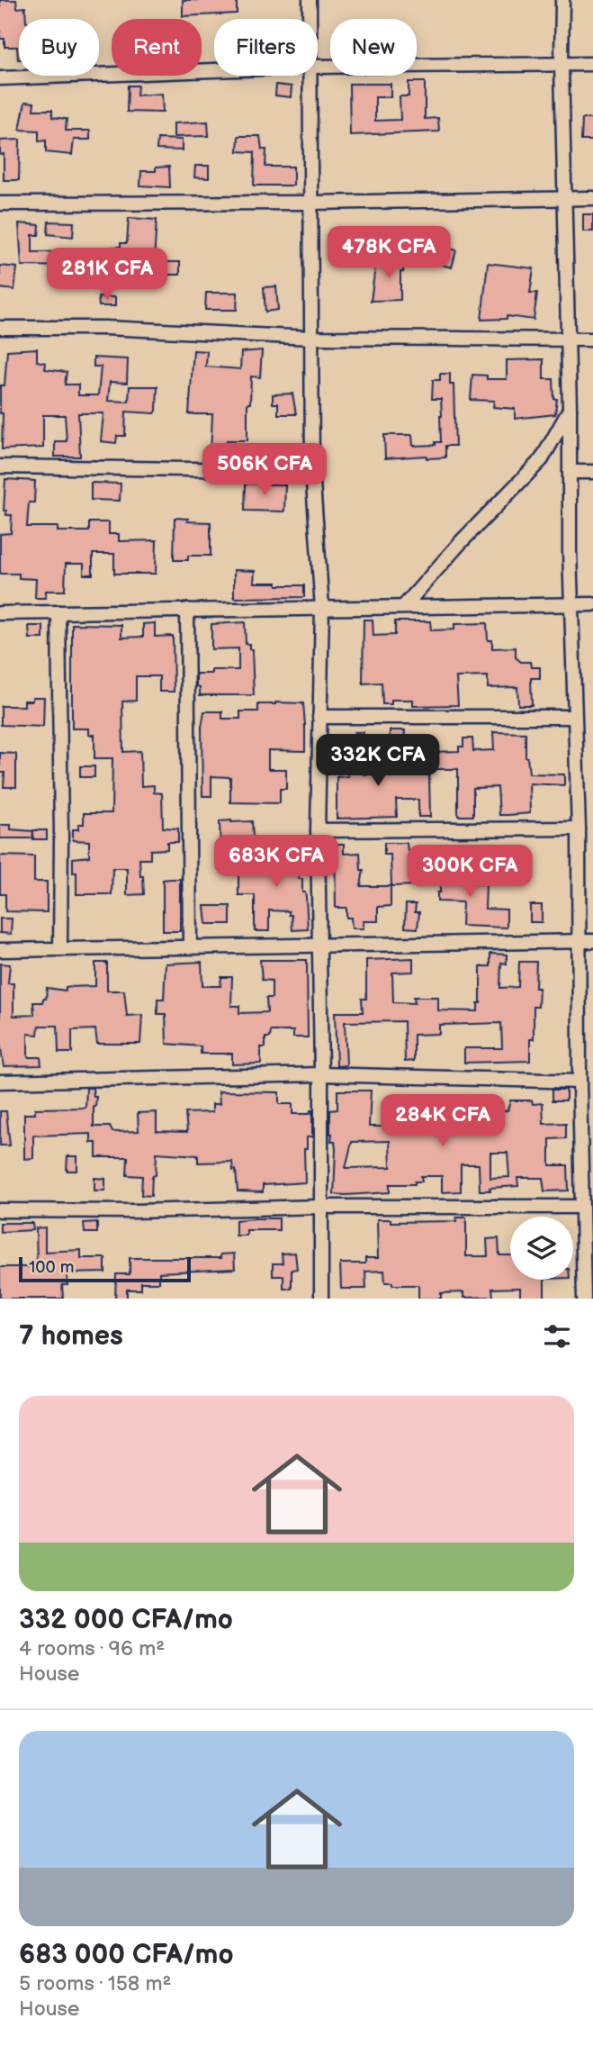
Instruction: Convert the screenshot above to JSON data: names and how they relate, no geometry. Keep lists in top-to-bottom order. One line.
{"scale_bar":"100 m","page":{"chip":["Buy","Rent","Filters","New"],"price":["478K CFA","281K CFA","506K CFA","332K CFA","683K CFA","300K CFA","284K CFA"],"scale":"100 m","heading":"7 homes","list":[{"name":"332 000 CFA/mo","note":"4 rooms · 96 m² · House"},{"name":"683 000 CFA/mo","note":"5 rooms · 158 m² · House"}]}}
